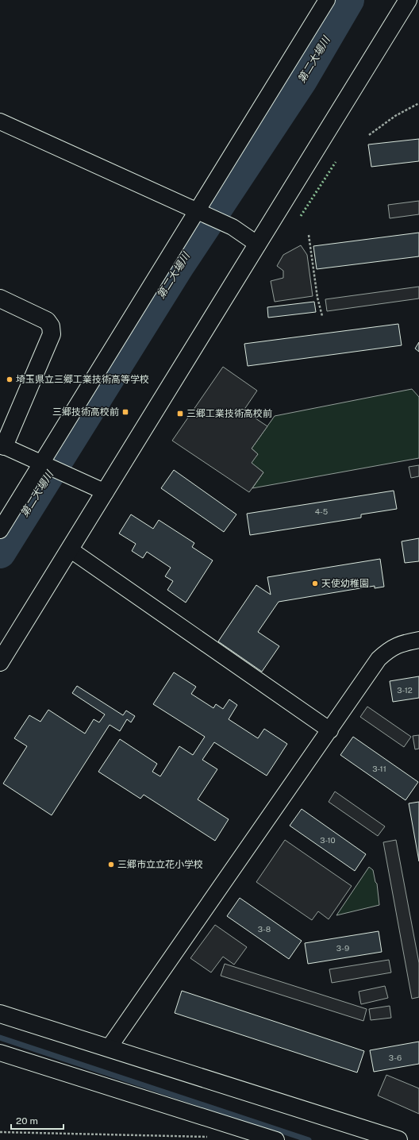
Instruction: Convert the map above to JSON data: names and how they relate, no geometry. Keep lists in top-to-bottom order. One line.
{"water":["第二大場川"],"places":{"other":["埼玉県立三郷工業技術高等学校","天使幼稚園","三郷市立立花小学校"],"transit":["三郷技術高校前","三郷工業技術高校前"]},"house_numbers":["4-5","3-12","3-11","3-10","3-8","3-9","3-6"],"scale_bar":"20 m"}
